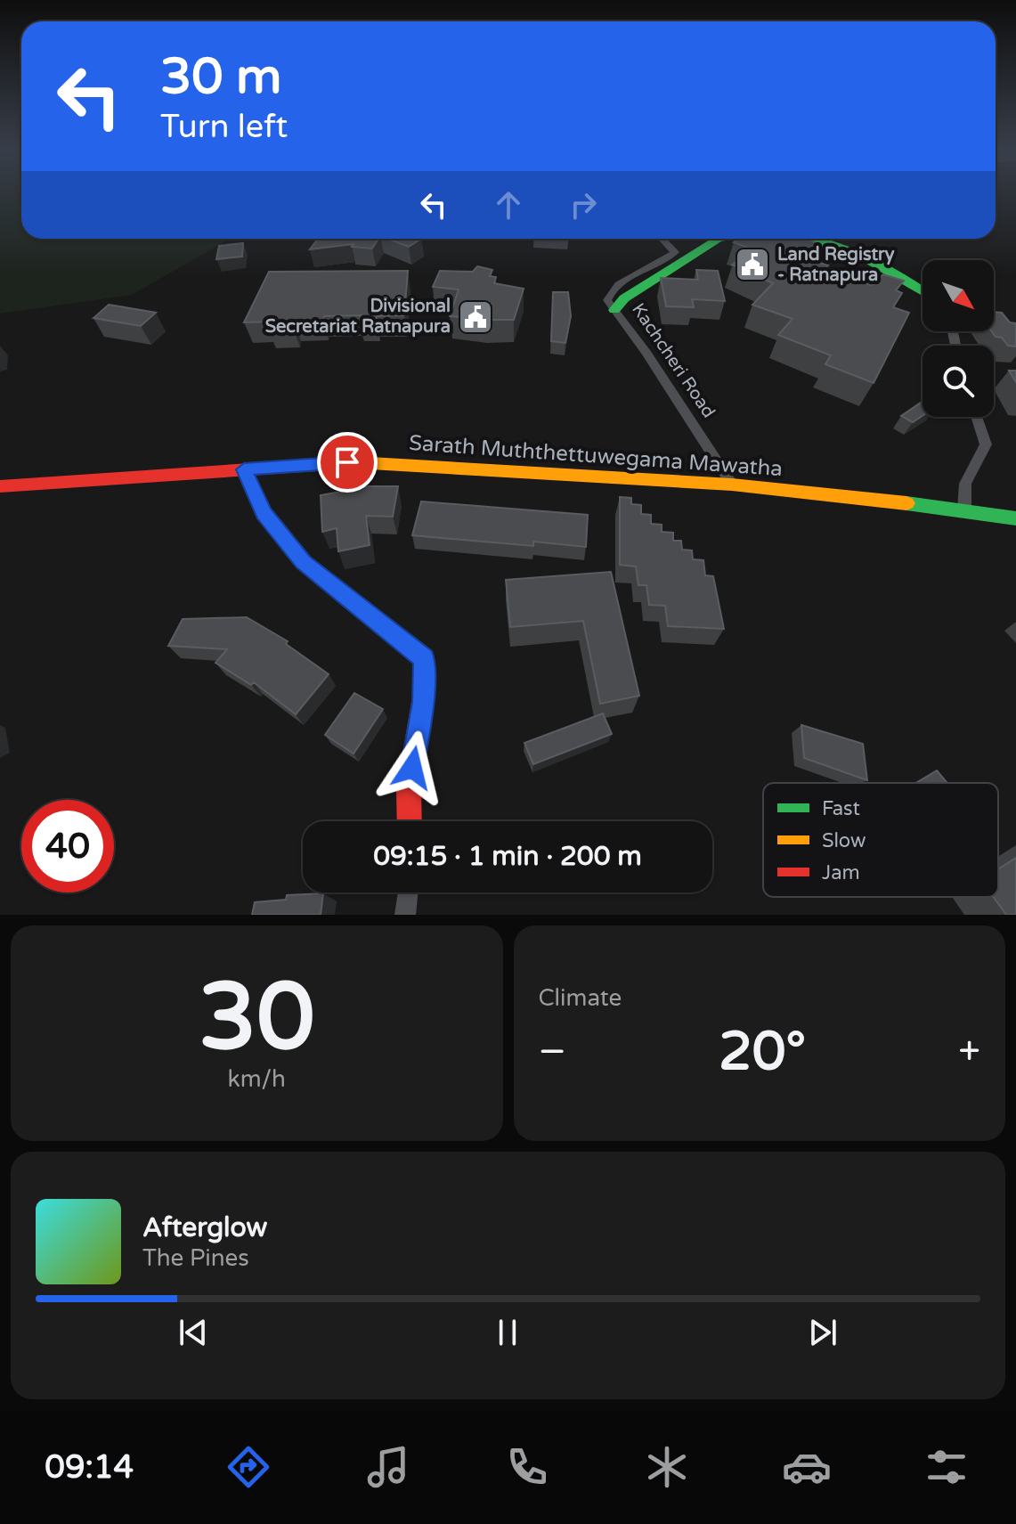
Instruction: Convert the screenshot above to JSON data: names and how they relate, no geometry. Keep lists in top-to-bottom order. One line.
{"streets":{"street":["Kachcheri Road","Sarath Muththettuwegama Mawatha"]},"crossings":[["Kachcheri Road","Sarath Muththettuwegama Mawatha"]],"places":{"public building":["Land Registry - Ratnapura","Divisional Secretariat Ratnapura"]},"legend":["Fast","Slow","Jam"],"north":"bottom right","page":{"turn":["30 m","Turn left"],"limit":"40","trip":"09:15 · 1 min · 200 m","tile":[["30","km/h"],"Climate"],"heat":["−","20°","+"],"song":["Afterglow","The Pines"],"tabs":"09:14"}}
